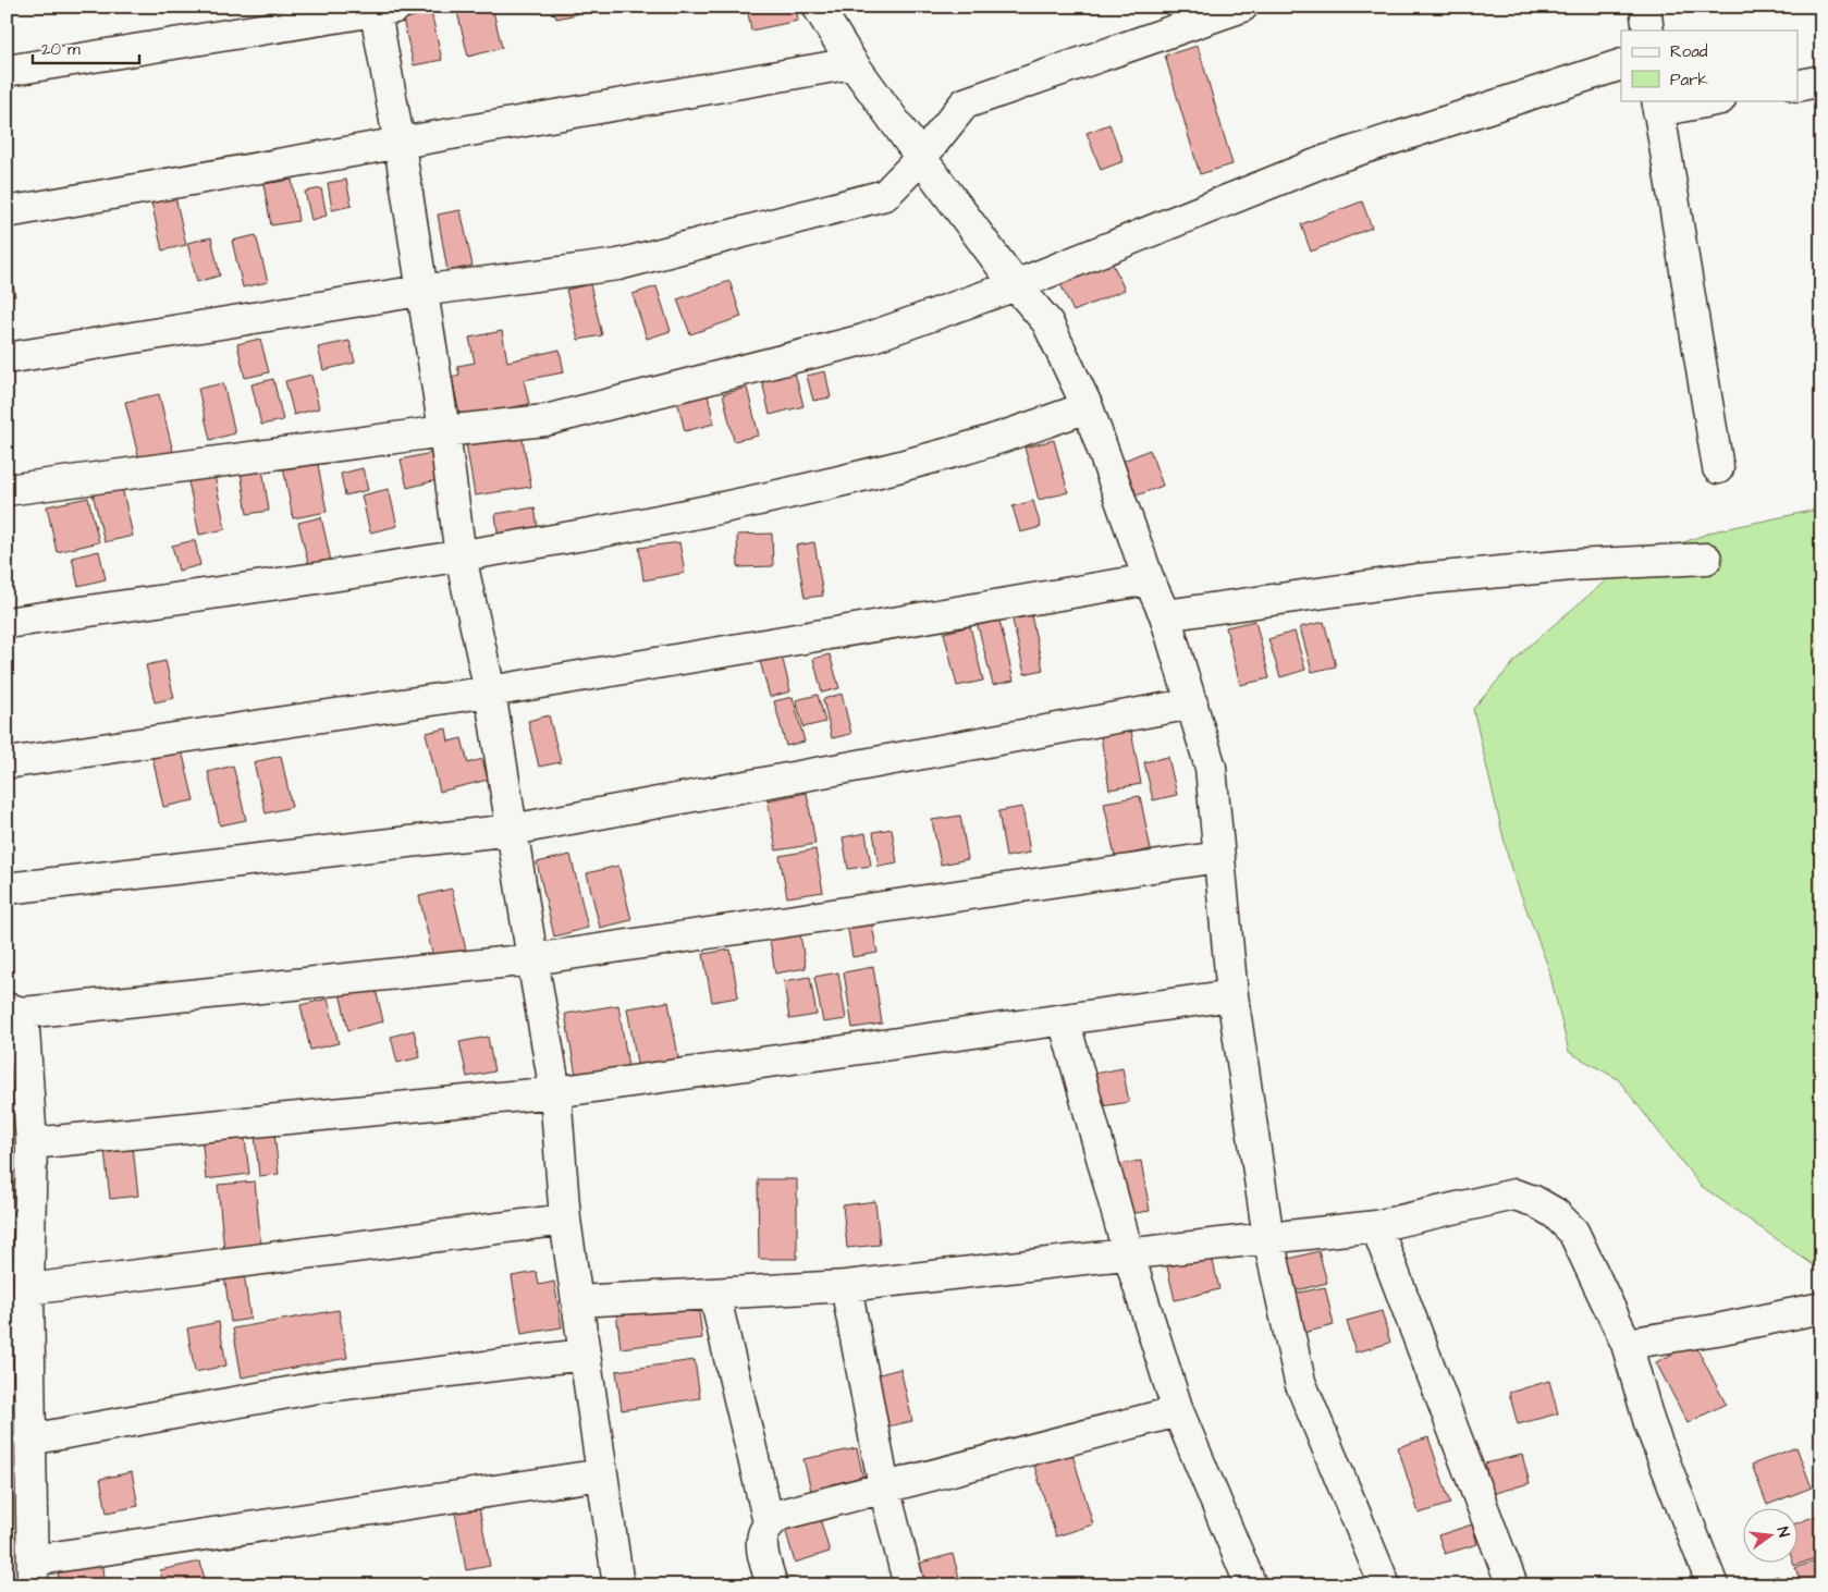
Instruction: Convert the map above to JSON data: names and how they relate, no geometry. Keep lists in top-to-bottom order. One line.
{"legend":["Road","Park"],"scale_bar":"20 m","north":"right"}
